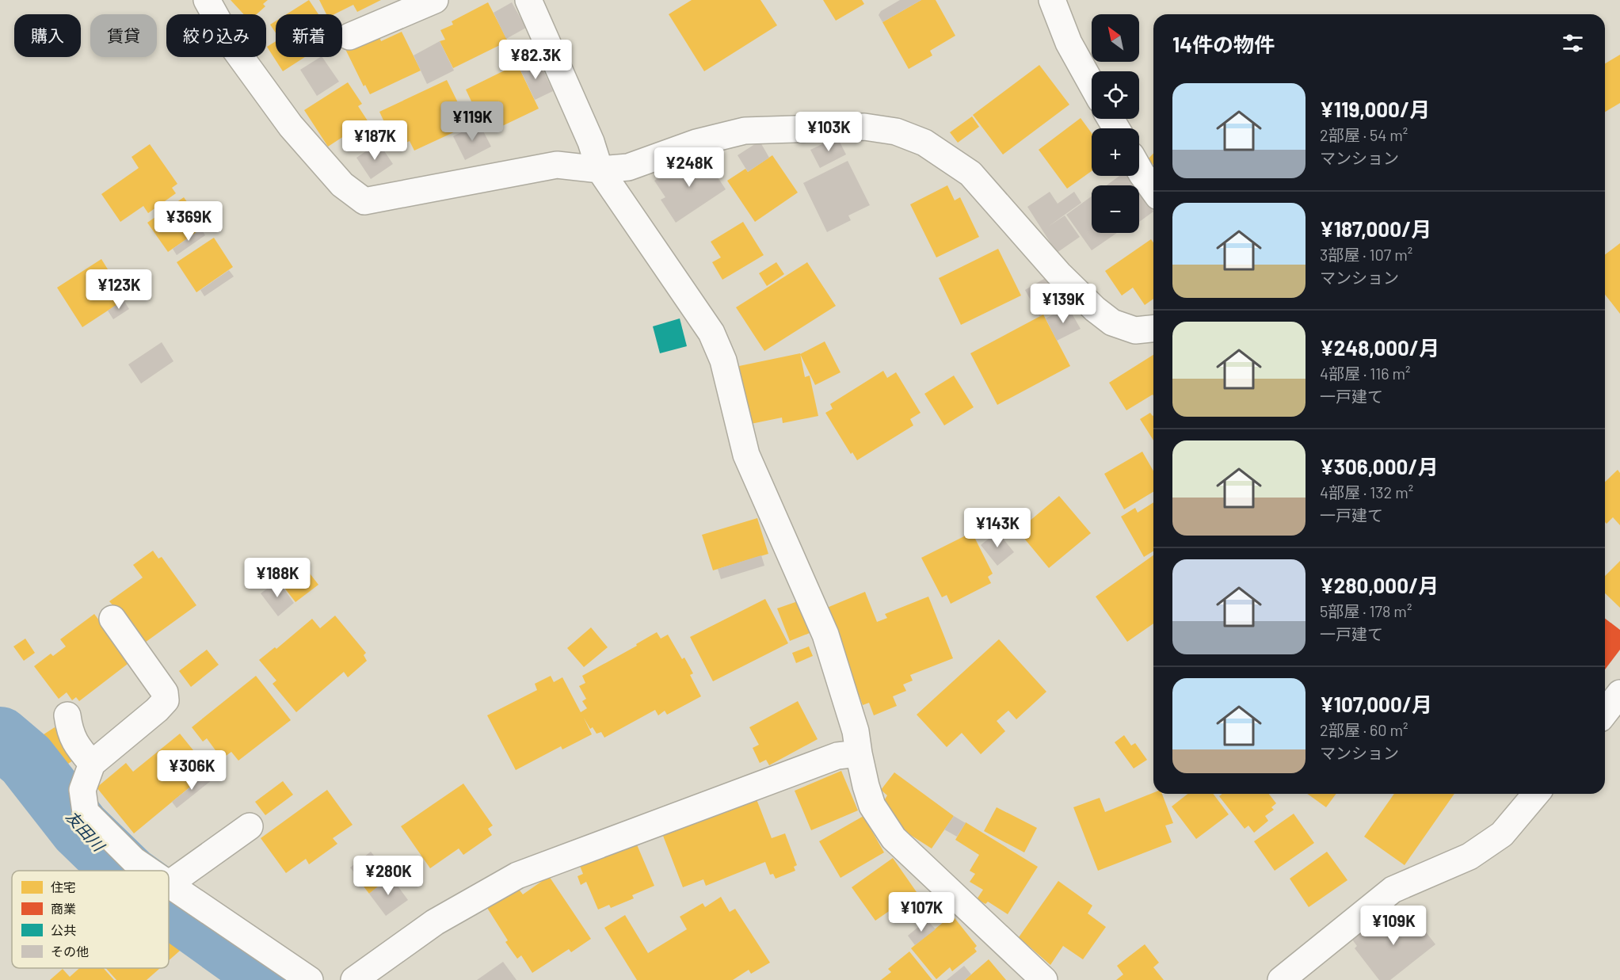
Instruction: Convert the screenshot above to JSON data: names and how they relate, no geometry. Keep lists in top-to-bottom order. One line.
{"water":["友田川"],"legend":["住宅","商業","公共","その他"],"north":"top left","page":{"map_buttons":["+","−"],"chip":["購入","賃貸","絞り込み","新着"],"heading":"14件の物件","price":["¥82.3K","¥119K","¥103K","¥187K","¥248K","¥369K","¥123K","¥139K","¥143K","¥188K","¥306K","¥280K","¥107K","¥109K"],"list":[{"name":"¥119,000/月","note":"2部屋 · 54 m² · マンション"},{"name":"¥187,000/月","note":"3部屋 · 107 m² · マンション"},{"name":"¥248,000/月","note":"4部屋 · 116 m² · 一戸建て"},{"name":"¥306,000/月","note":"4部屋 · 132 m² · 一戸建て"},{"name":"¥280,000/月","note":"5部屋 · 178 m² · 一戸建て"},{"name":"¥107,000/月","note":"2部屋 · 60 m² · マンション"}]}}
